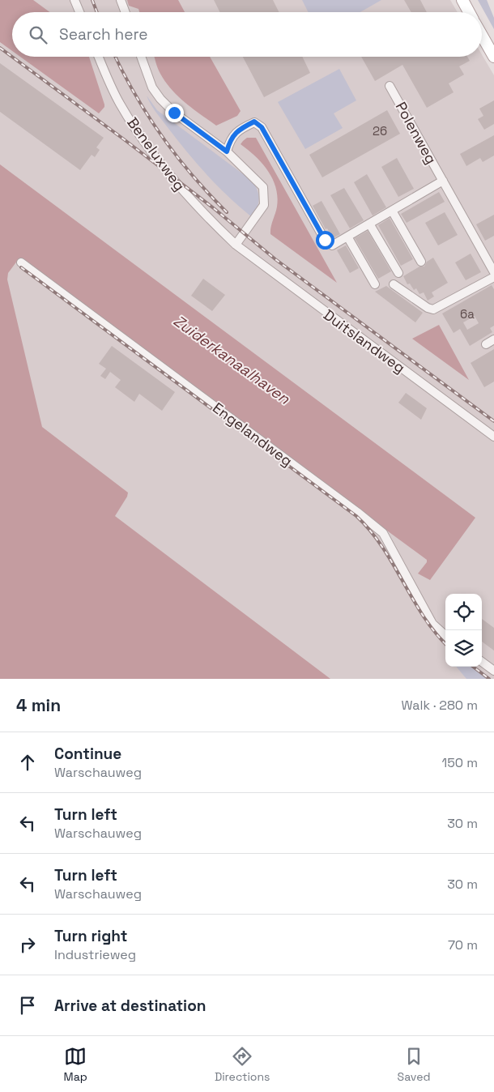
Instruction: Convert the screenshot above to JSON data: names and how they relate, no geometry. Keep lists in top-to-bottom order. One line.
{"streets":{"street":["Polenweg","Beneluxweg","Duitslandweg","Engelandweg"]},"crossings":[["Beneluxweg","Duitslandweg"]],"water":["Zuiderkanaalhaven"],"house_numbers":["26","6a"],"page":{"search":"Search here","heading":["4 min","Walk · 280 m"],"list":[["Continue","Warschauweg","150 m"],["Turn left","Warschauweg","30 m"],["Turn left","Warschauweg","30 m"],["Turn right","Industrieweg","70 m"],"Arrive at destination"],"nav":["Map","Directions","Saved"]}}
